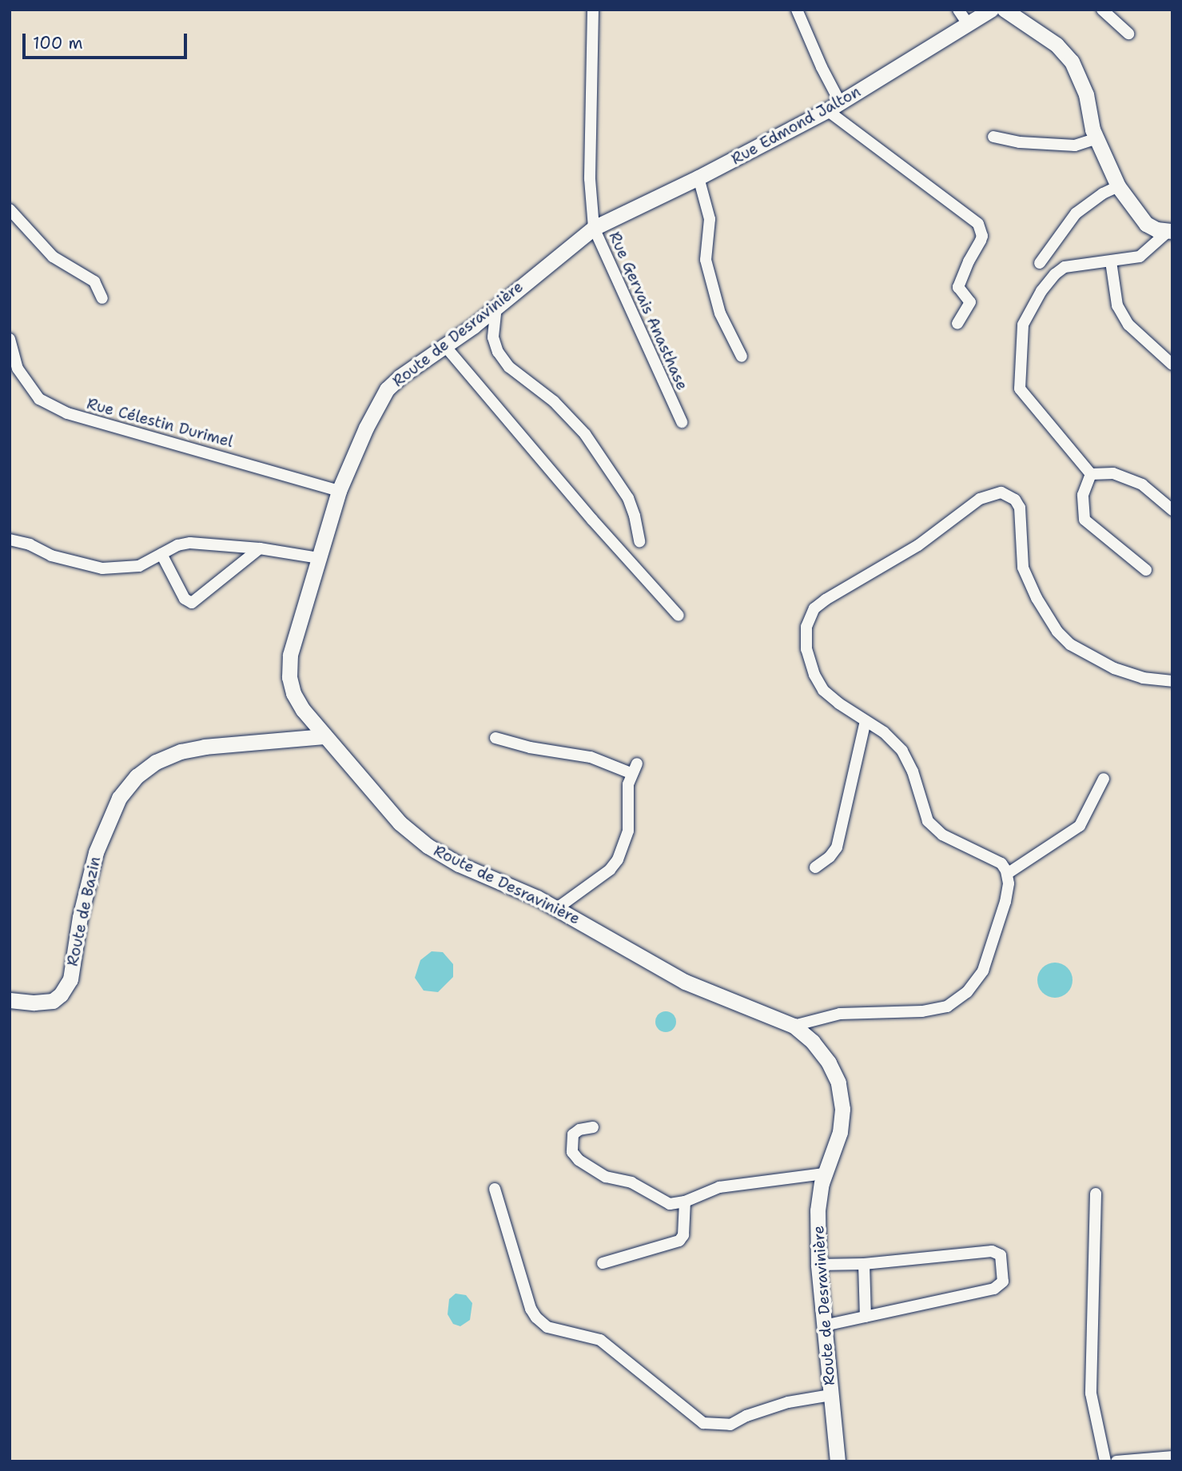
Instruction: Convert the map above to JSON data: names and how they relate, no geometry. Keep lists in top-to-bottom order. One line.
{"streets":{"street":["Rue Edmond Jalton","Rue Gervais Anasthase","Route de Desravinière","Rue Célestin Durimel","Route de Bazin"]},"crossings":[["Rue Edmond Jalton","Rue Gervais Anasthase"],["Rue Edmond Jalton","Route de Desravinière"],["Rue Gervais Anasthase","Route de Desravinière"],["Route de Desravinière","Rue Célestin Durimel"],["Route de Desravinière","Route de Bazin"]],"scale_bar":"100 m"}
